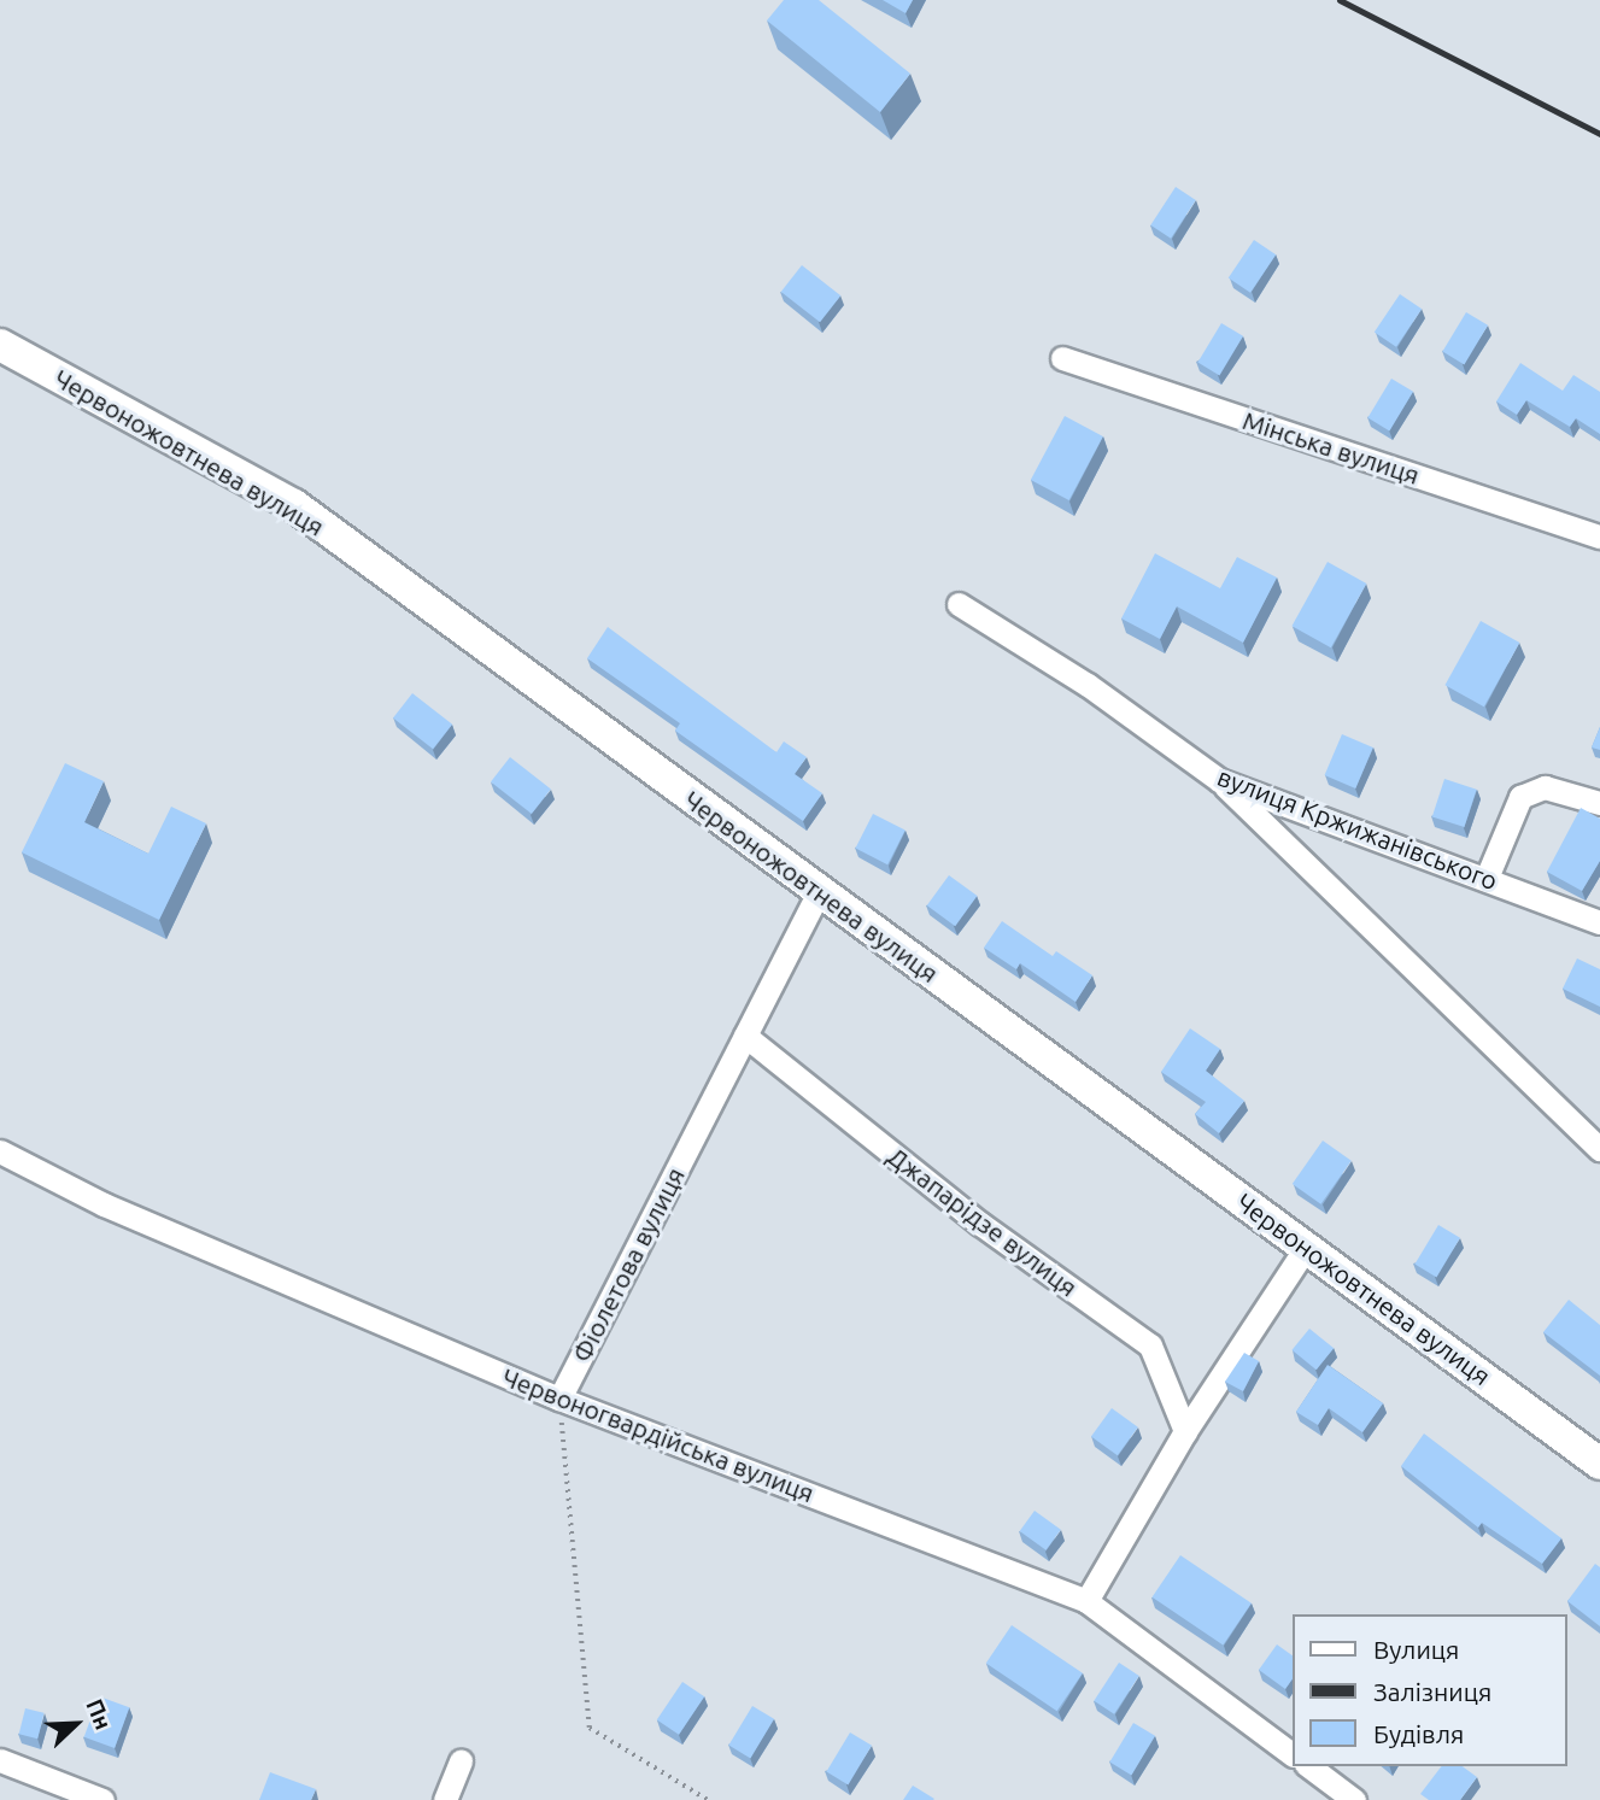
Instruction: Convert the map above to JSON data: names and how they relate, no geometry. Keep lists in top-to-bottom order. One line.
{"streets":{"street":["Мінська вулиця","Червоножовтнева вулиця","вулиця Кржижанівського","Джапарідзе вулиця","Фіолетова вулиця","Червоногвардійська вулиця"]},"crossings":[["Червоножовтнева вулиця","Фіолетова вулиця"],["Джапарідзе вулиця","Фіолетова вулиця"],["Фіолетова вулиця","Червоногвардійська вулиця"]],"legend":["Вулиця","Залізниця","Будівля"],"north":"top right"}
